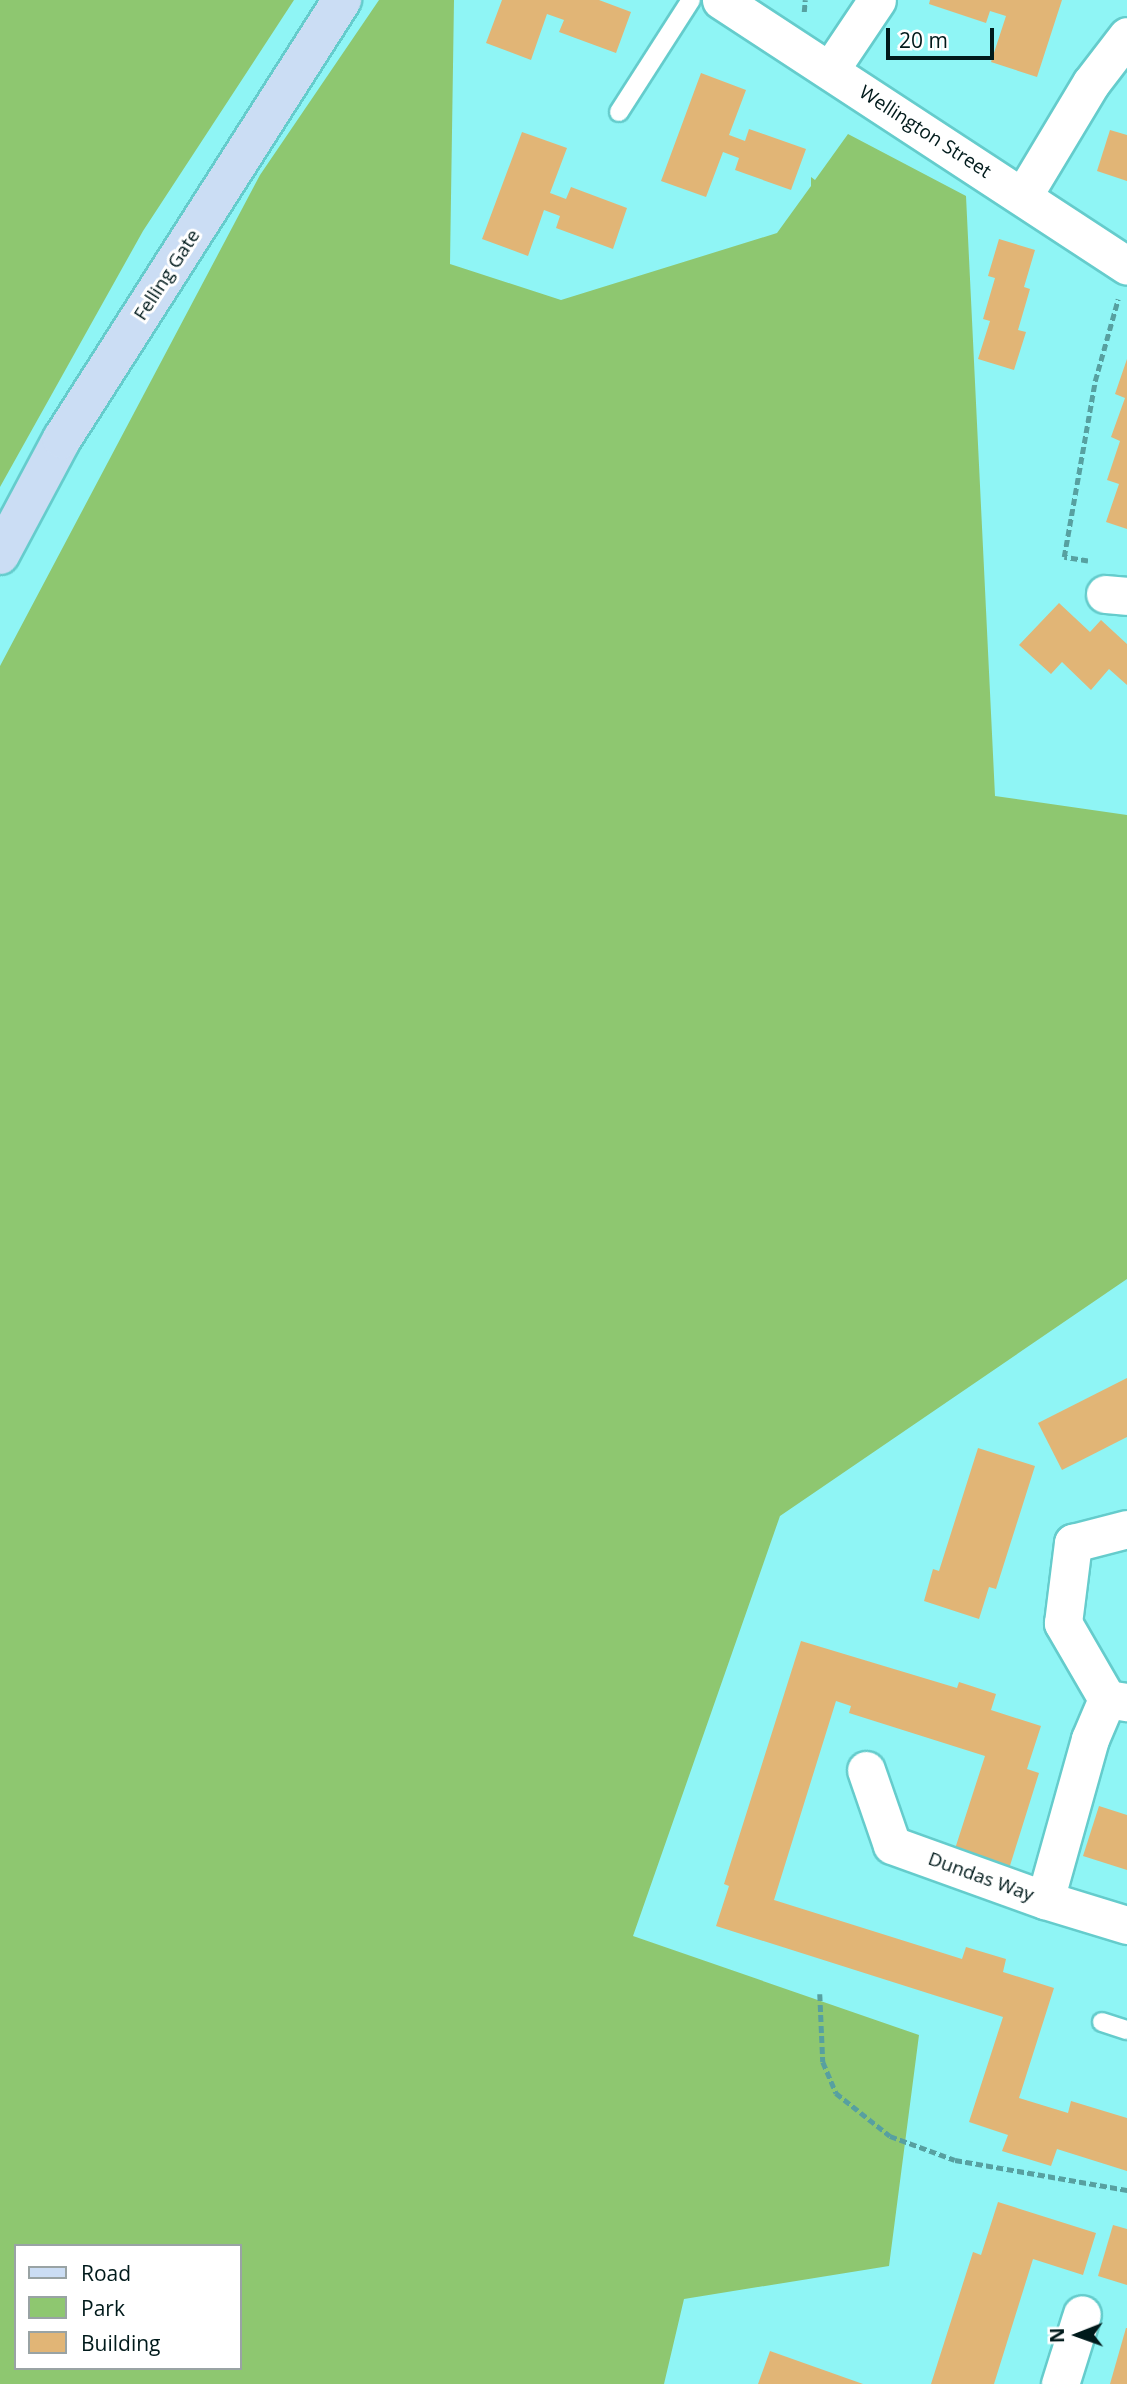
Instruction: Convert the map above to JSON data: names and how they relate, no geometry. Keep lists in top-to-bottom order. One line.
{"streets":{"street":["Wellington Street","Felling Gate","Dundas Way"]},"legend":["Road","Park","Building"],"scale_bar":"20 m","north":"left"}
